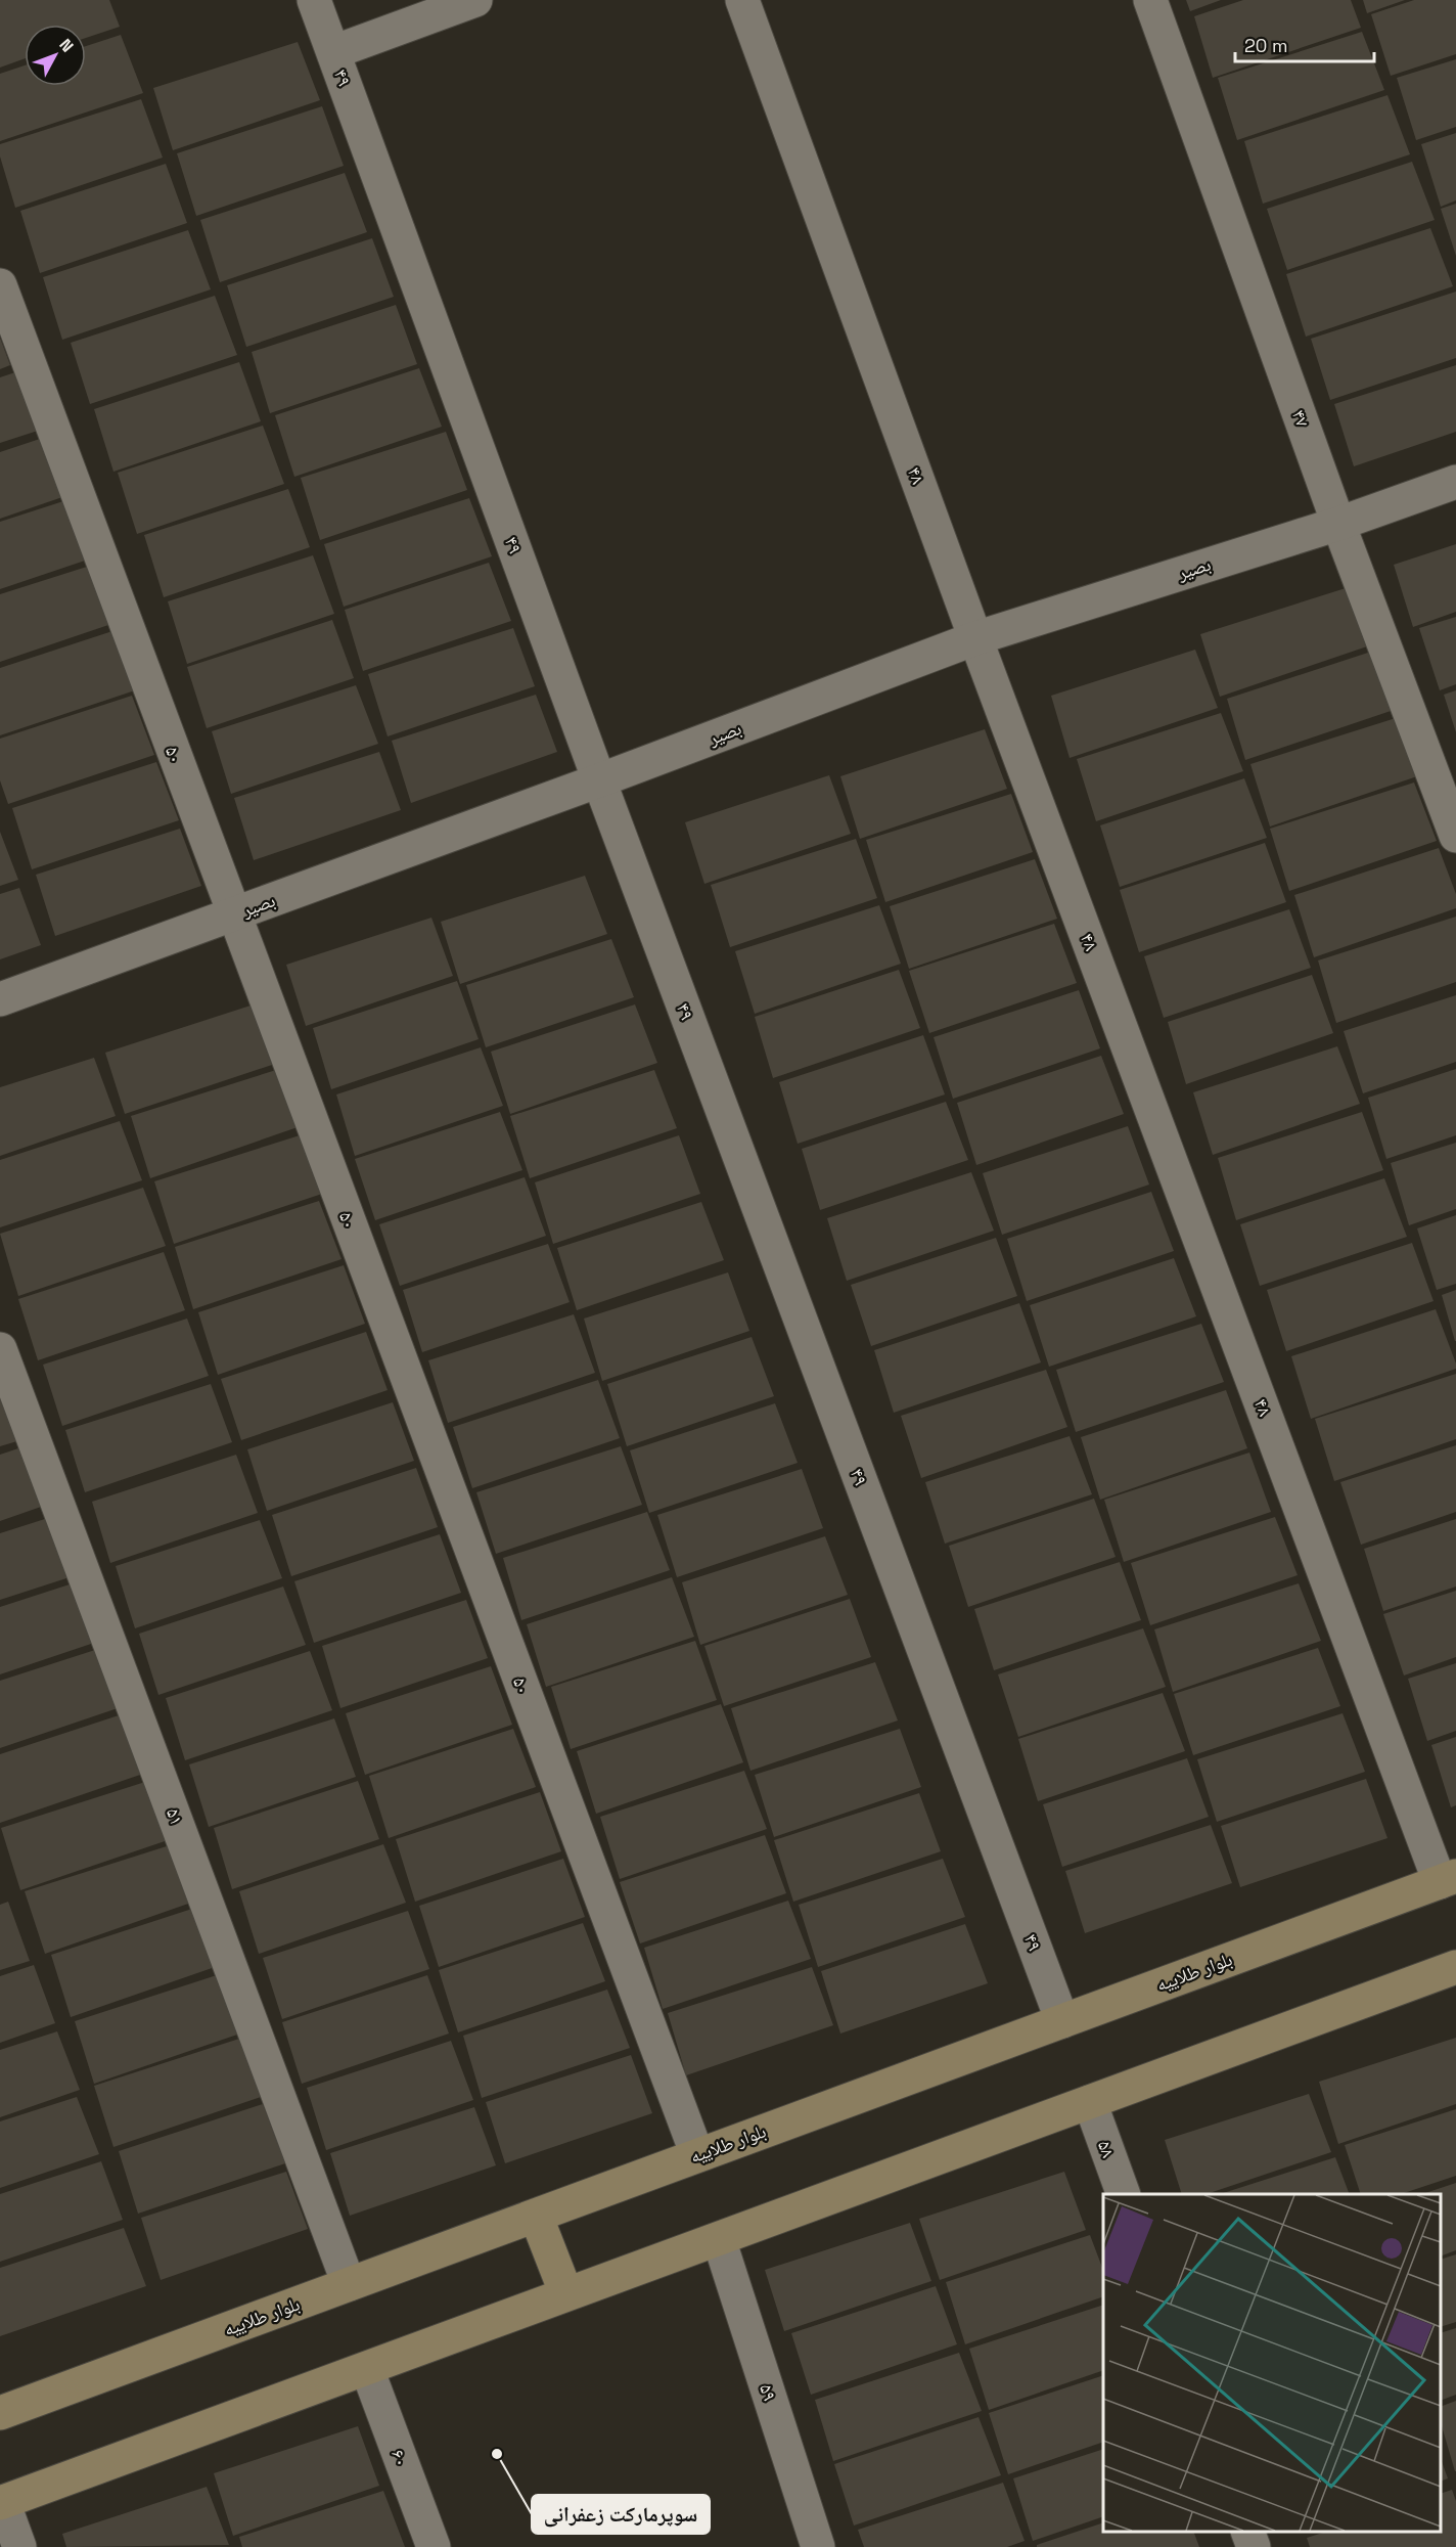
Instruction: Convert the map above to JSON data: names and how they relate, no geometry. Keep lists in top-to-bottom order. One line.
{"streets":{"main road":["بلوار طلاییه"],"street":["۴۹","۴۷","۴۸","بصیر","۵۰","۵۱","۵۸","۵۹","۶۰"]},"crossings":[["۴۹","بصیر"],["۴۹","بلوار طلاییه"],["۴۷","بصیر"],["۴۸","بصیر"],["۴۸","بلوار طلاییه"],["بصیر","۵۰"],["۵۰","بلوار طلاییه"],["۵۱","بلوار طلاییه"]],"places":["سوپرمارکت زعفرانی"],"scale_bar":"20 m","north":"top right"}
